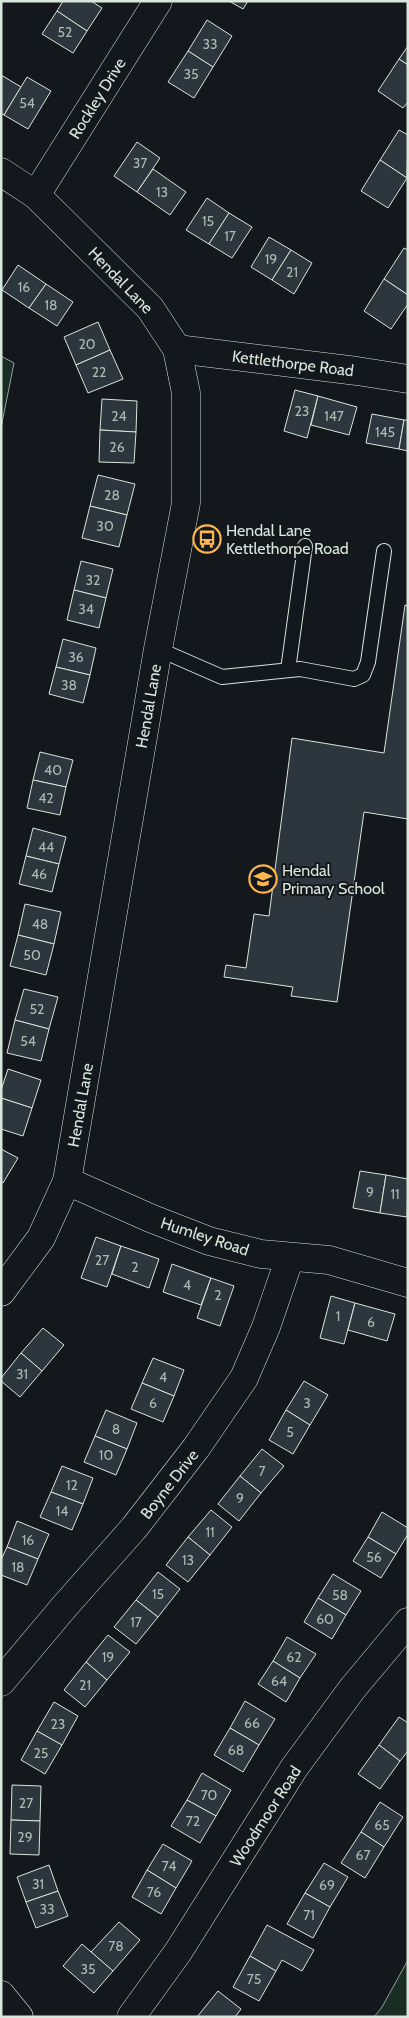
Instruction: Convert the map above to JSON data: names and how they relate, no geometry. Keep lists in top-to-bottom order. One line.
{"streets":{"street":["Rockley Drive","Hendal Lane","Kettlethorpe Road","Humley Road","Boyne Drive","Woodmoor Road"]},"crossings":[["Rockley Drive","Hendal Lane"],["Hendal Lane","Kettlethorpe Road"],["Hendal Lane","Humley Road"],["Humley Road","Boyne Drive"]],"places":{"bus stop":["Hendal Lane Kettlethorpe Road"],"school or university":["Hendal Primary School"]},"house_numbers":["52","33","35","54","37","13","15","17","19","21","16","18","20","22","23","24","147","145","26","28","30","32","34","36","38","40","42","44","46","48","50","52","54","9","11","27","2","4","2","1","6","31","4","6","3","8","5","10","7","12","9","14","11","16","56","13","18","15","58","60","17","19","62","64","21","66","23","68","25","70","27","72","65","29","67","74","31","69","76","33","71","78","35","75"]}
